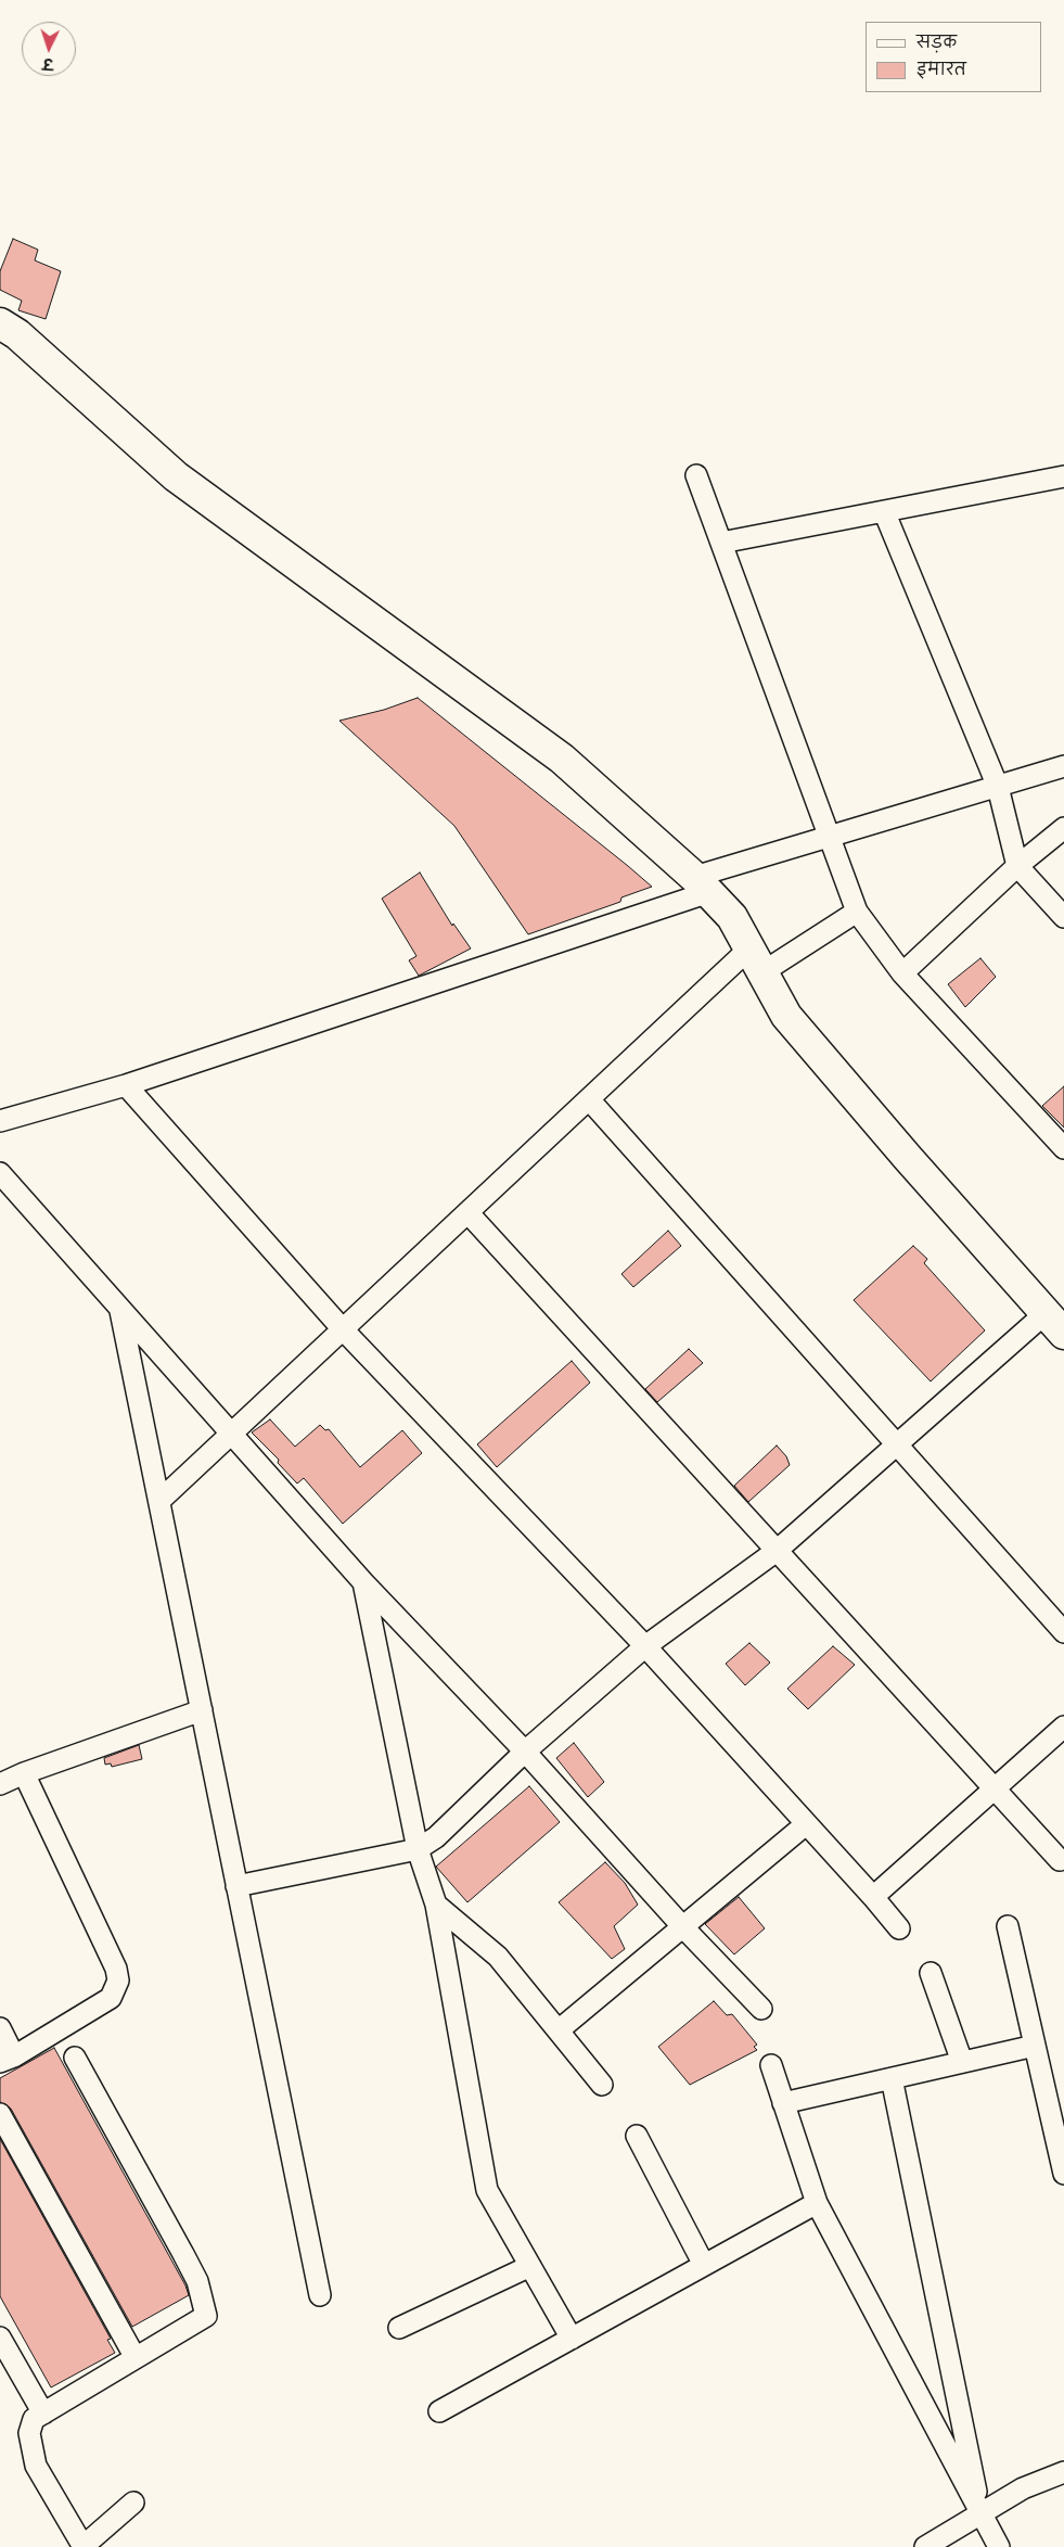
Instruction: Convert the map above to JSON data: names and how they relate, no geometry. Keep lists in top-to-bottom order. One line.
{"legend":["सड़क","इमारत"],"north":"bottom"}
